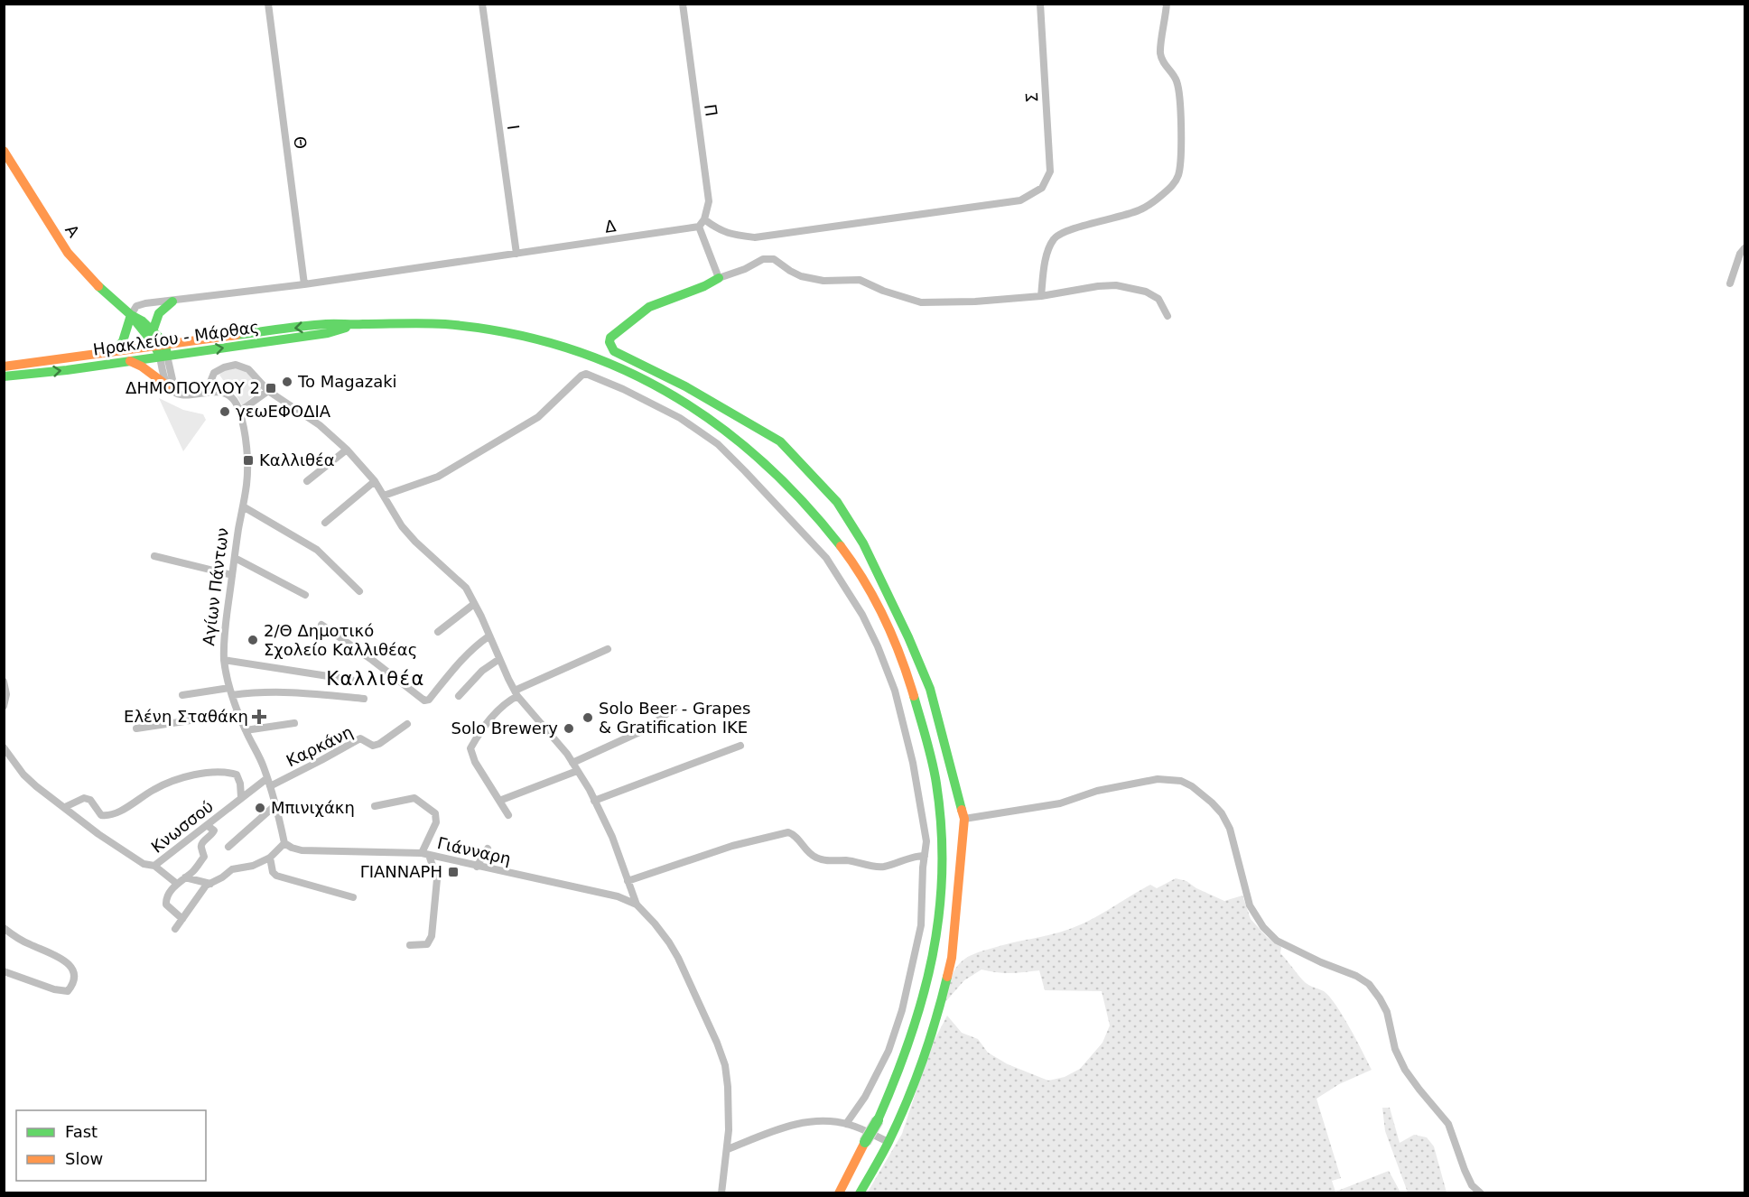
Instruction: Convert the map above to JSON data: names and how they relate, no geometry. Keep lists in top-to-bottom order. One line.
{"streets":{"main road":["Α","Ηρακλείου - Μάρθας"],"street":["Σ","Π","Ι","Θ","Δ","Αγίων Πάντων","Καρκάνη","Κνωσσού","Γιάνναρη"]},"crossings":[["Σ","Π"],["Ι","Δ"],["Θ","Δ"],["Δ","Α"],["Α","Ηρακλείου - Μάρθας"],["Αγίων Πάντων","Καρκάνη"],["Αγίων Πάντων","Κνωσσού"],["Αγίων Πάντων","Γιάνναρη"],["Καρκάνη","Κνωσσού"]],"districts":["Καλλιθέα"],"places":{"other":["To Magazaki","γεωΕΦΟΔΙΑ","2/Θ Δημοτικό Σχολείο Καλλιθέας","Solo Beer - Grapes & Gratification IKE","Solo Brewery","Μπινιχάκη"],"transit":["ΔΗΜΟΠΟΥΛΟΥ 2","Καλλιθέα","ΓΙΑΝΝΑΡΗ"],"health":["Ελένη Σταθάκη"]},"legend":["Fast","Slow"]}
